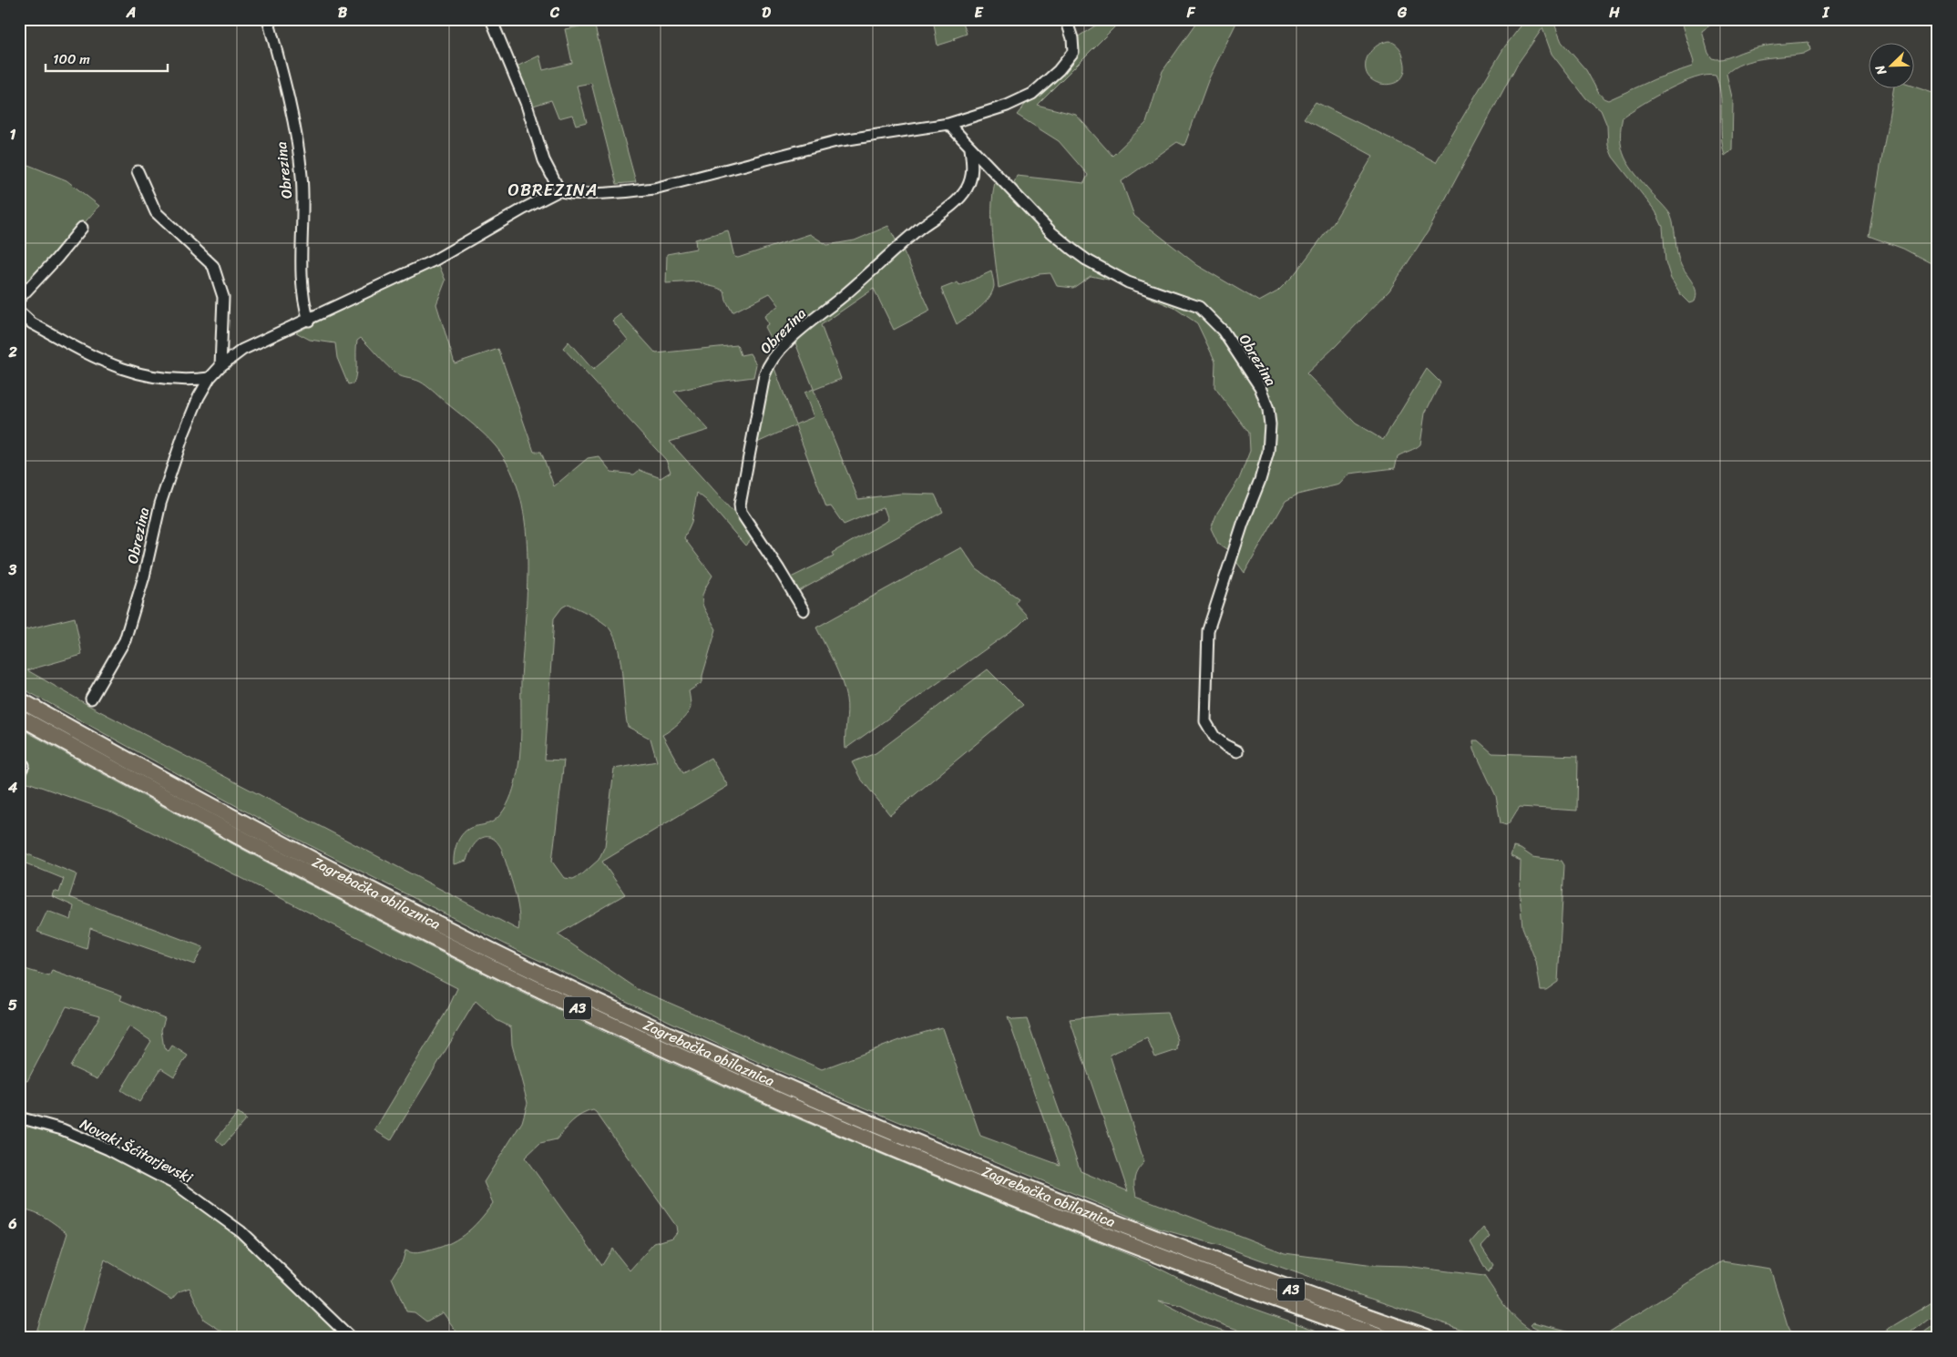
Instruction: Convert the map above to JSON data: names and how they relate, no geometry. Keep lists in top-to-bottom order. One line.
{"streets":{"highway":["Zagrebačka obilaznica","A3"],"street":["Obrezina","Novaki Šćitarjevski"]},"districts":["OBREZINA"],"scale_bar":"100 m","north":"bottom left","grid":{"columns":["A","B","C","D","E","F","G","H","I"],"rows":["1","2","3","4","5","6"]}}
